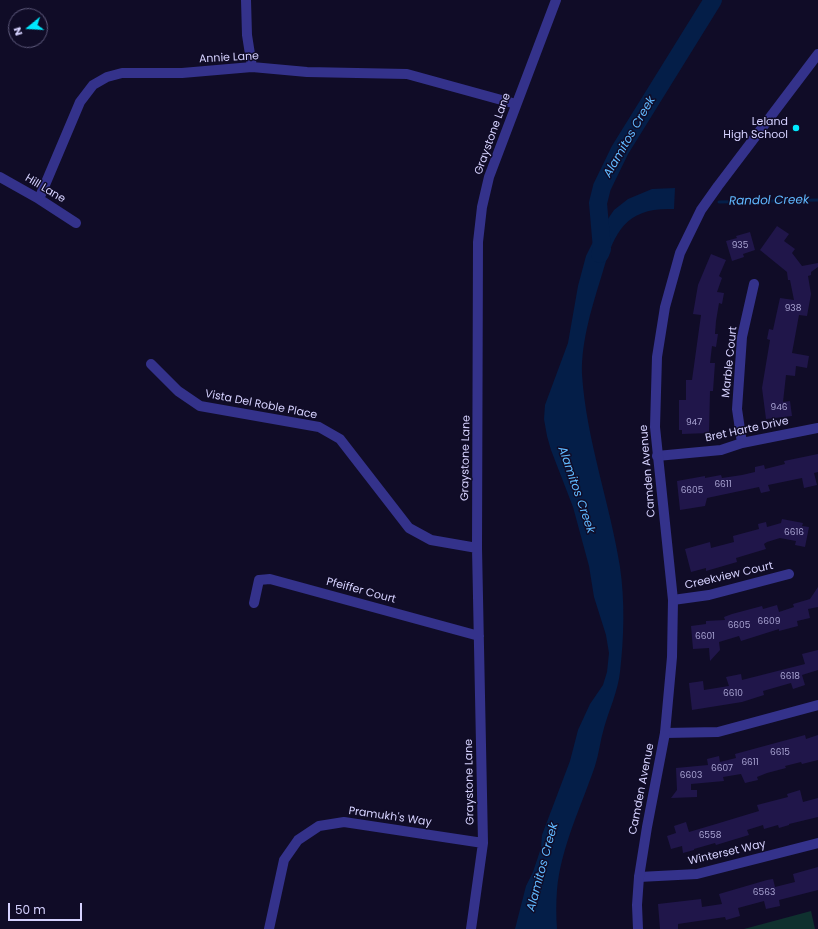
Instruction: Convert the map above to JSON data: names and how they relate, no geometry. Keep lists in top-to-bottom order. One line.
{"streets":{"street":["Annie Lane","Graystone Lane","Hill Lane","Marble Court","Vista Del Roble Place","Bret Harte Drive","Camden Avenue","Creekview Court","Pfeiffer Court","Pramukh's Way","Winterset Way"]},"crossings":[["Annie Lane","Graystone Lane"],["Annie Lane","Hill Lane"],["Graystone Lane","Vista Del Roble Place"],["Graystone Lane","Pfeiffer Court"],["Graystone Lane","Pramukh's Way"],["Marble Court","Bret Harte Drive"],["Bret Harte Drive","Camden Avenue"],["Camden Avenue","Creekview Court"],["Camden Avenue","Winterset Way"]],"water":["Alamitos Creek","Randol Creek"],"places":["Leland High School"],"house_numbers":["935","938","946","947","6611","6605","6616","6609","6605","6601","6618","6610","6615","6611","6607","6603","6558","6563"],"scale_bar":"50 m","north":"left"}
